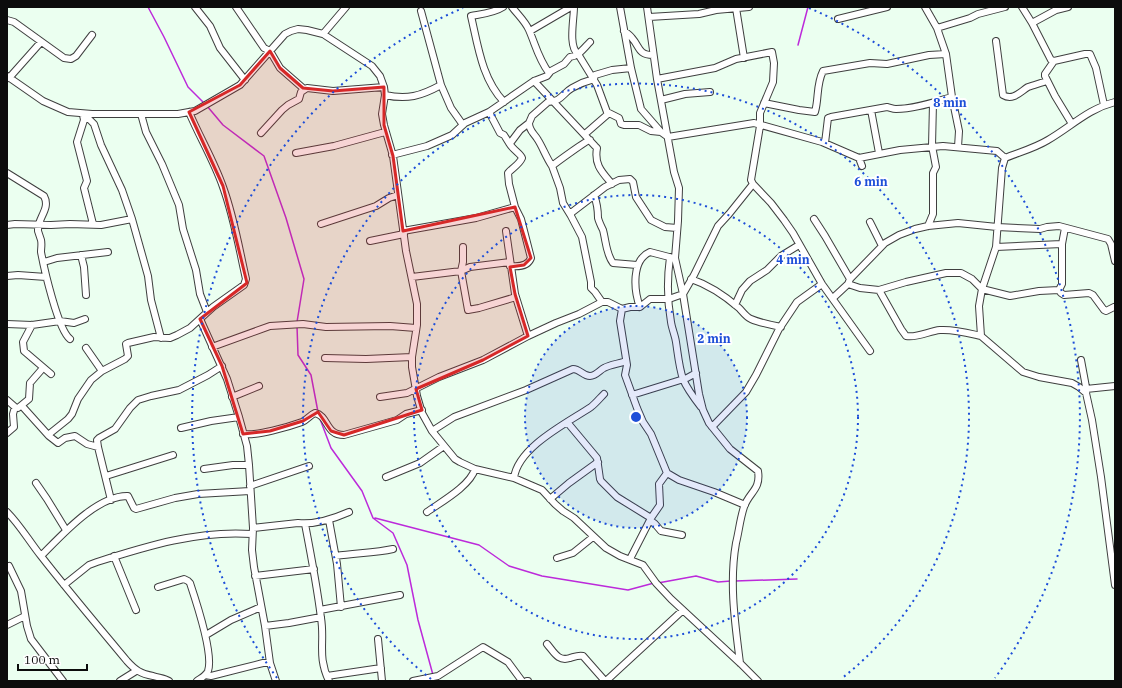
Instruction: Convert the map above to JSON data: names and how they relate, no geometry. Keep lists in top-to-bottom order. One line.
{"scale_bar":"100 m","rings":["8 min","6 min","4 min","2 min"]}
